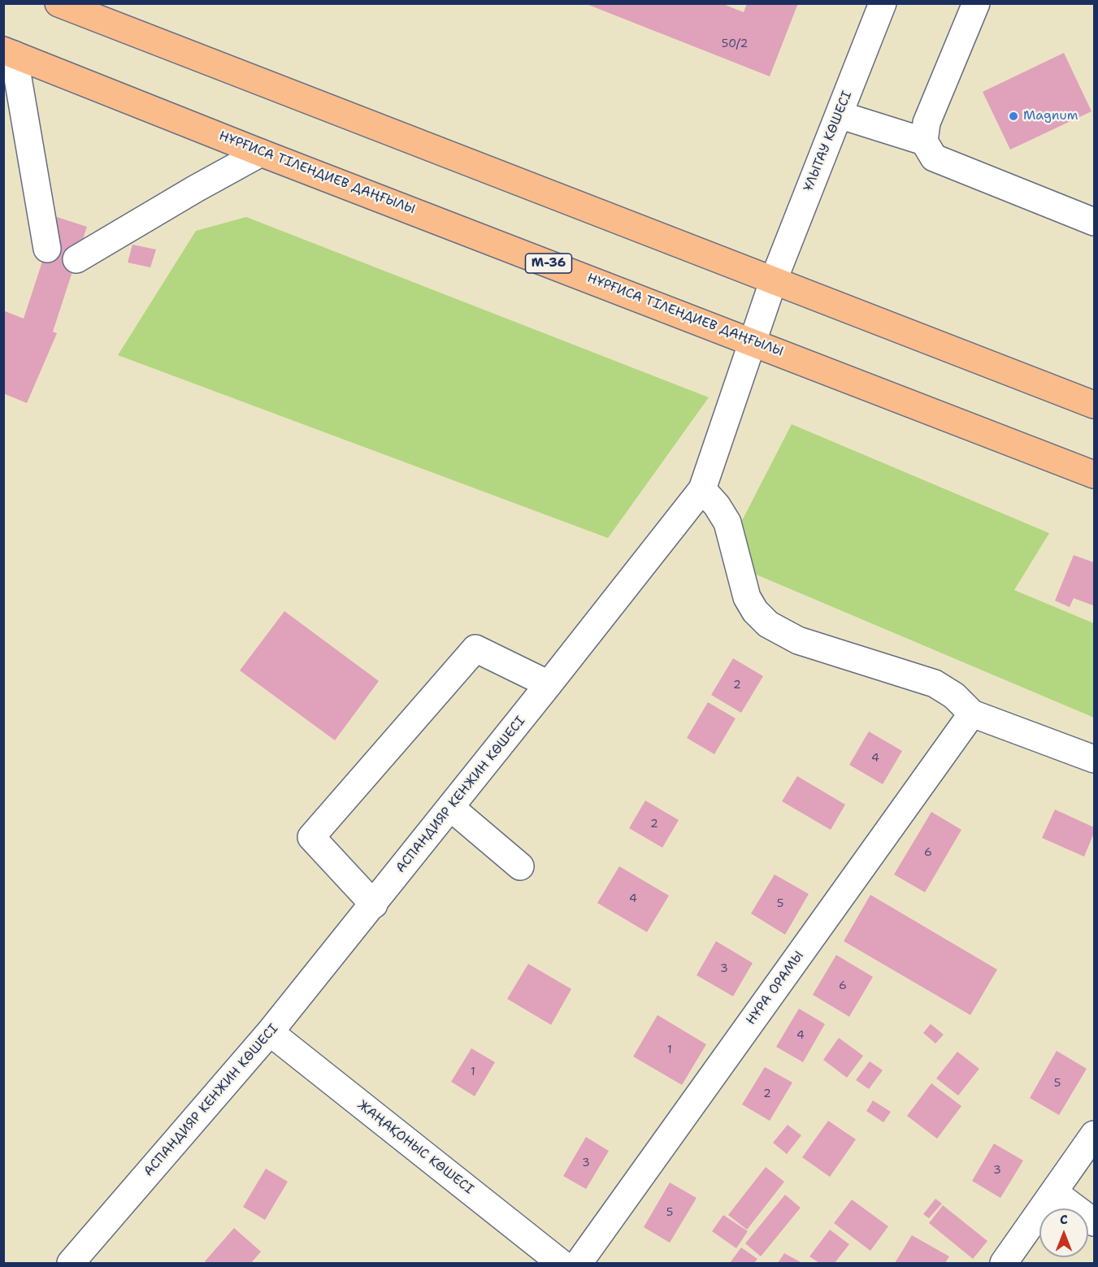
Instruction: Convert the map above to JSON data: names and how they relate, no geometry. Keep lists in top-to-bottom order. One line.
{"streets":{"main road":["НҰРҒИСА ТІЛЕНДИЕВ ДАҢҒЫЛЫ","M-36"],"street":["ҰЛЫТАУ КӨШЕСІ","АСПАНДИЯР КЕНЖИН КӨШЕСІ","НҰРА ОРАМЫ","ЖАҢАҚОНЫС КӨШЕСІ"]},"crossings":[["ҰЛЫТАУ КӨШЕСІ","АСПАНДИЯР КЕНЖИН КӨШЕСІ"],["НҰРҒИСА ТІЛЕНДИЕВ ДАҢҒЫЛЫ","АСПАНДИЯР КЕНЖИН КӨШЕСІ"],["АСПАНДИЯР КЕНЖИН КӨШЕСІ","ЖАҢАҚОНЫС КӨШЕСІ"]],"places":["Magnum"],"house_numbers":["50/2","2","4","2","6","4","5","3","6","4","1","1","5","2","3","3","5"],"north":"top"}
